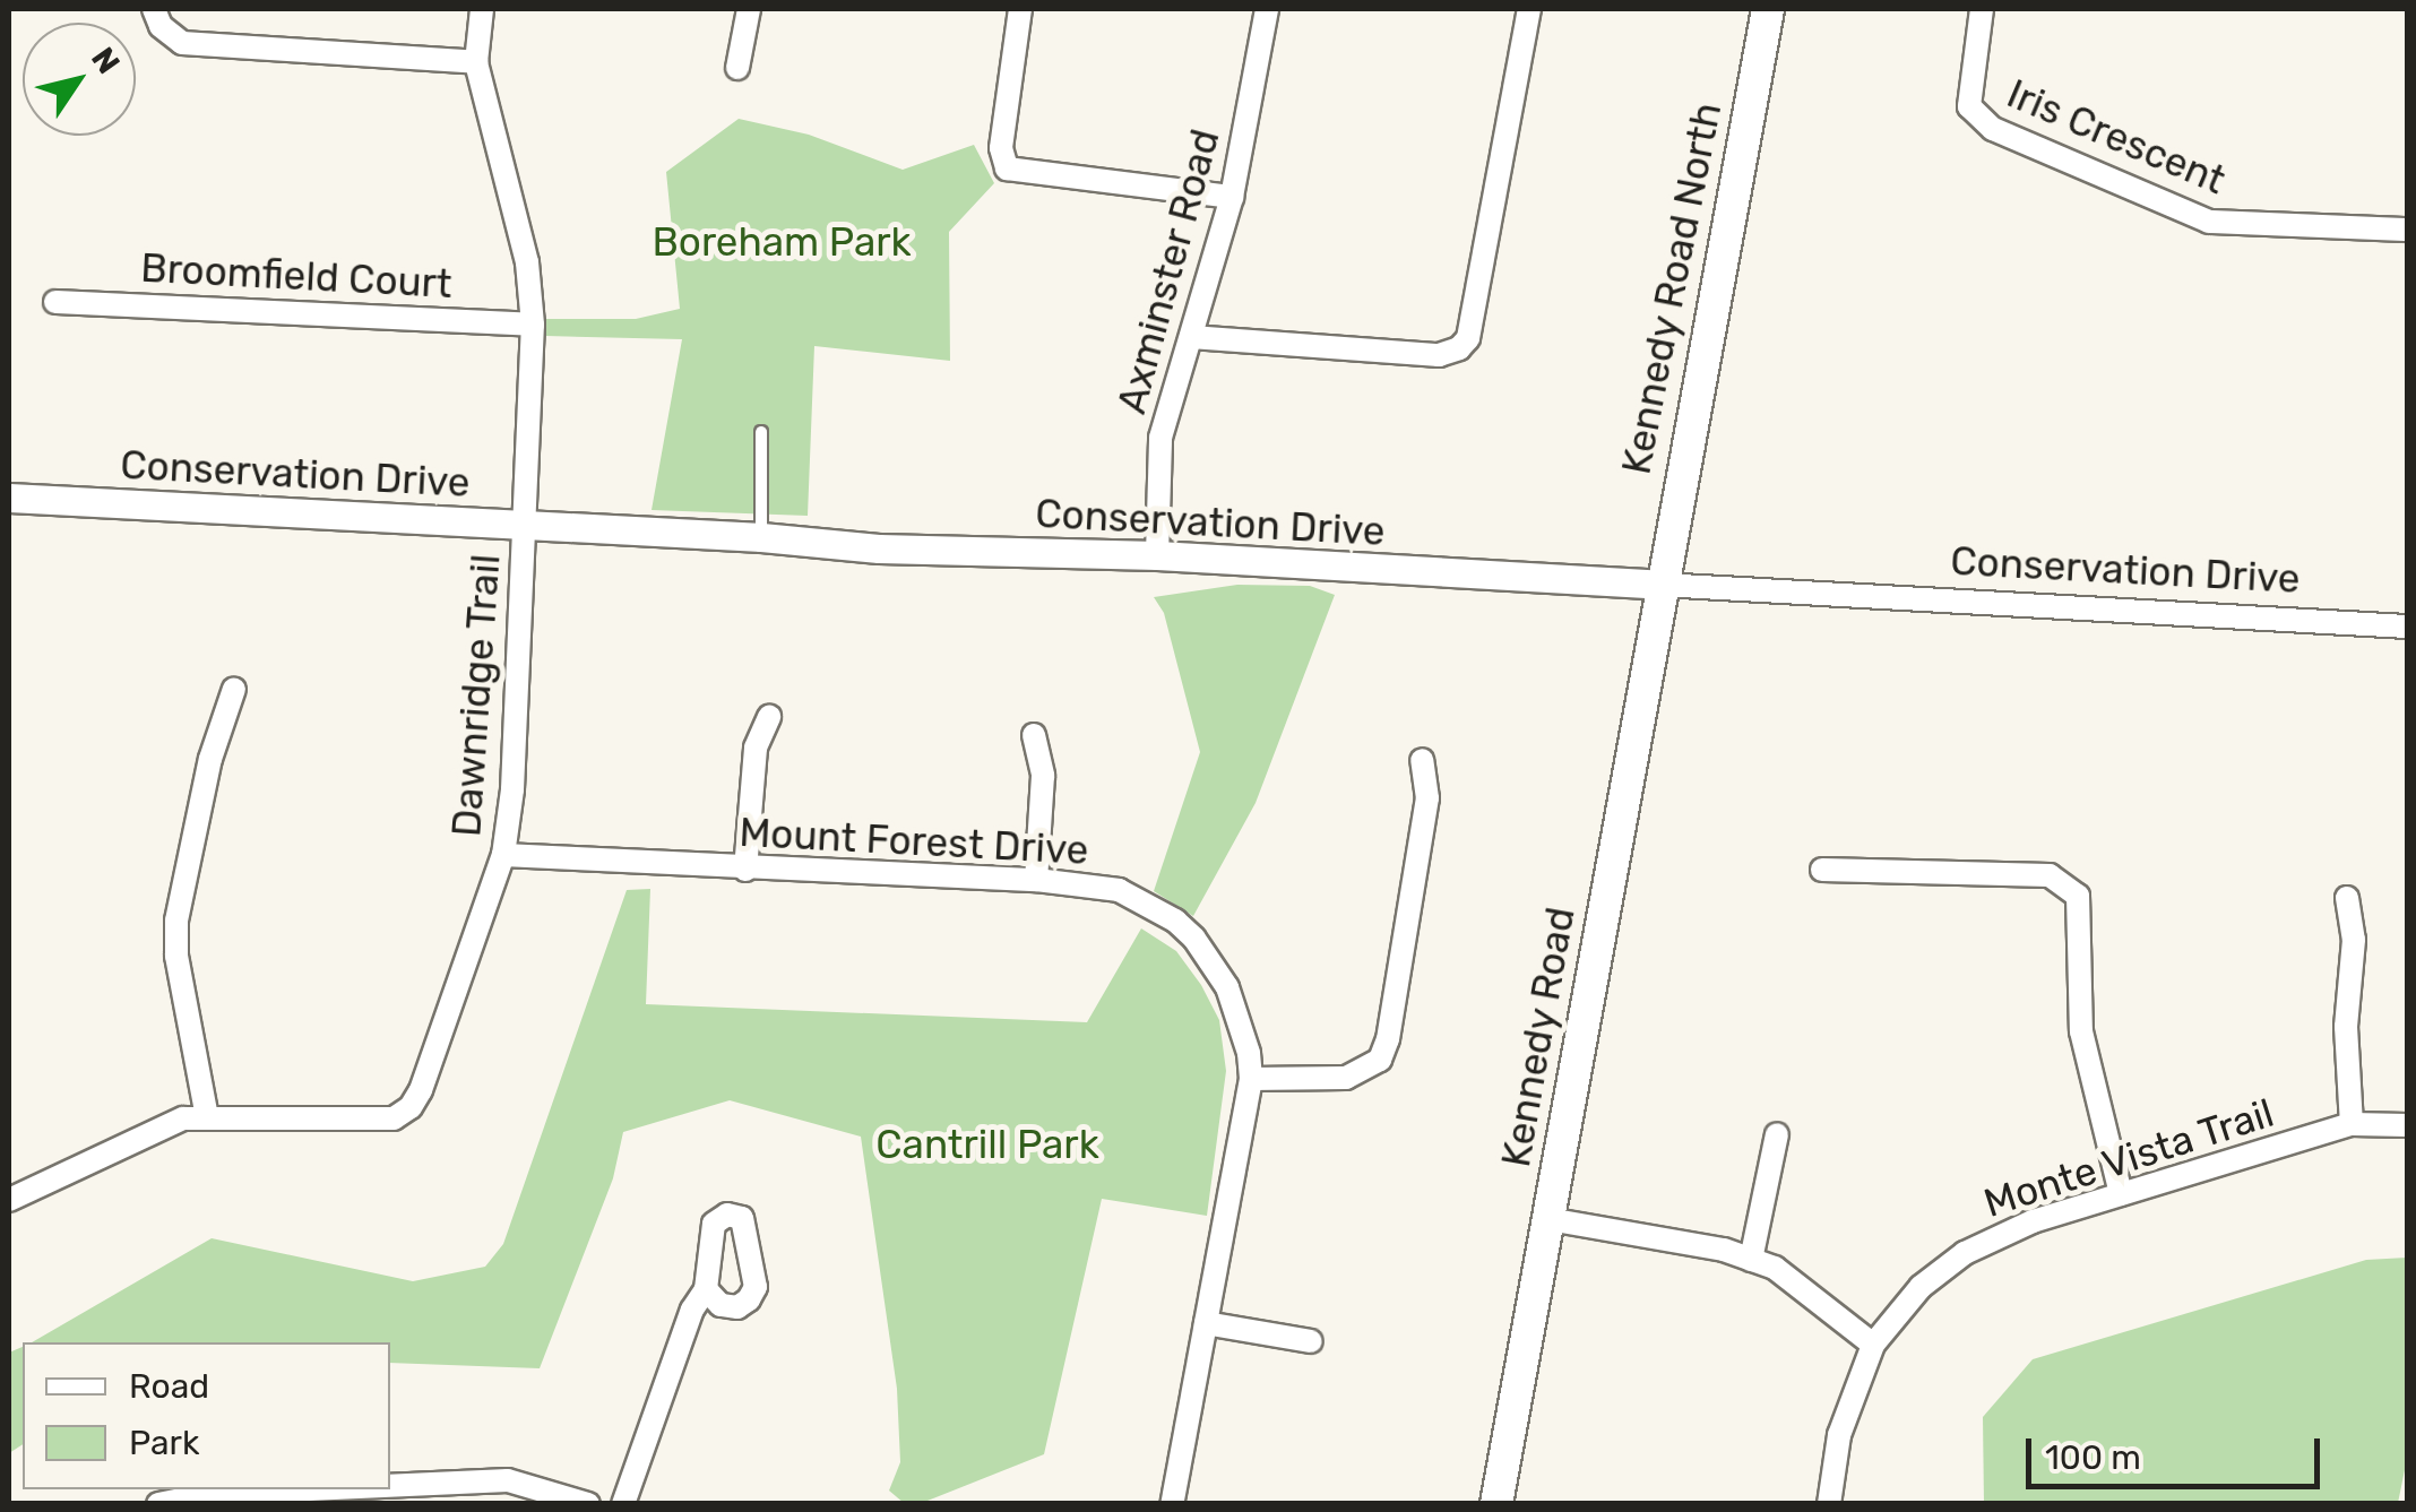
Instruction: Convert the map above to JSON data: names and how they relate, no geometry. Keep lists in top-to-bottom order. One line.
{"streets":{"main road":["Kennedy Road North","Kennedy Road"],"street":["Iris Crescent","Axminster Road","Broomfield Court","Conservation Drive","Dawnridge Trail","Mount Forest Drive","Monte Vista Trail"]},"crossings":[["Axminster Road","Conservation Drive"],["Broomfield Court","Dawnridge Trail"],["Kennedy Road North","Conservation Drive"],["Kennedy Road North","Kennedy Road"],["Conservation Drive","Dawnridge Trail"],["Conservation Drive","Kennedy Road"],["Dawnridge Trail","Mount Forest Drive"]],"parks":["Boreham Park","Cantrill Park"],"legend":["Road","Park"],"scale_bar":"100 m","north":"top right"}
